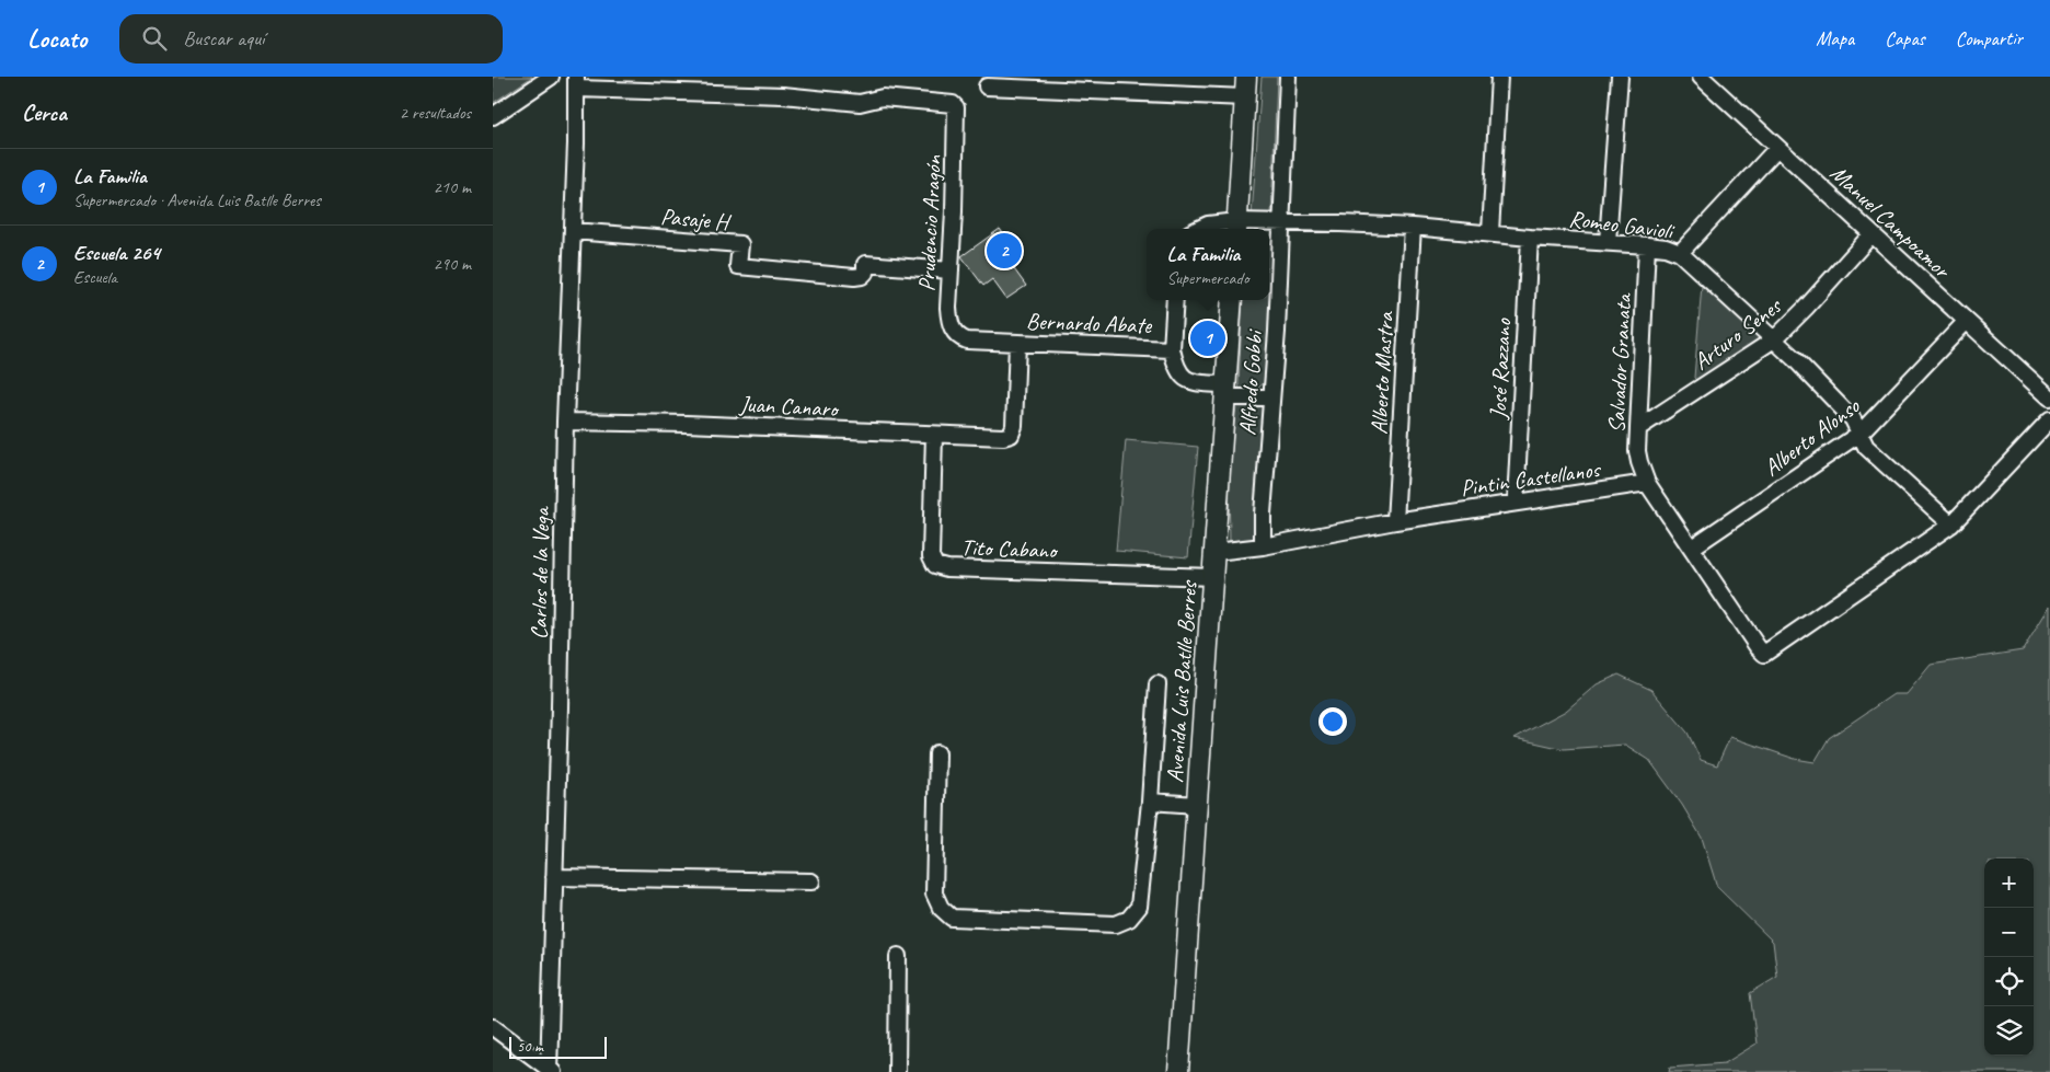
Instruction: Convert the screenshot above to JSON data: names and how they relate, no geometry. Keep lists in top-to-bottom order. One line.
{"streets":{"main road":["Avenida Luis Batlle Berres"],"street":["Pasaje H","Manuel Campoamor","Prudencio Aragón","Romeo Gavioli","Bernardo Abate","Arturo Senes","Salvador Granata","José Razzano","Alberto Mastra","Alfredo Gobbi","Juan Canaro","Alberto Alonso","Pintin Castellanos","Tito Cabano","Carlos de la Vega"]},"crossings":[["Pasaje H","Prudencio Aragón"],["Pasaje H","Carlos de la Vega"],["Manuel Campoamor","Arturo Senes"],["Manuel Campoamor","Alberto Alonso"],["Prudencio Aragón","Bernardo Abate"],["Prudencio Aragón","Carlos de la Vega"],["Romeo Gavioli","Arturo Senes"],["Romeo Gavioli","Salvador Granata"],["Romeo Gavioli","José Razzano"],["Romeo Gavioli","Alberto Mastra"],["Romeo Gavioli","Alfredo Gobbi"],["Romeo Gavioli","Alberto Alonso"],["Bernardo Abate","Alfredo Gobbi"],["Bernardo Abate","Juan Canaro"],["Bernardo Abate","Avenida Luis Batlle Berres"],["Arturo Senes","Salvador Granata"],["Salvador Granata","Pintin Castellanos"],["José Razzano","Pintin Castellanos"],["Alberto Mastra","Pintin Castellanos"],["Alfredo Gobbi","Pintin Castellanos"],["Juan Canaro","Tito Cabano"],["Juan Canaro","Carlos de la Vega"],["Pintin Castellanos","Avenida Luis Batlle Berres"],["Tito Cabano","Avenida Luis Batlle Berres"]],"scale_bar":"50 m","page":{"header":"Locato","search":"Buscar aquí","nav":["Mapa","Capas","Compartir"],"heading":["Cerca","2 resultados"],"list":[{"mark":"1","name":"La Familia","note":"Supermercado · Avenida Luis Batlle Berres","value":"210 m"},{"mark":"2","name":"Escuela 264","note":"Escuela","value":"290 m"}],"popup":["La Familia","Supermercado"],"pins":["2","1"],"map_buttons":["+","−"],"scale":"50 m"}}
